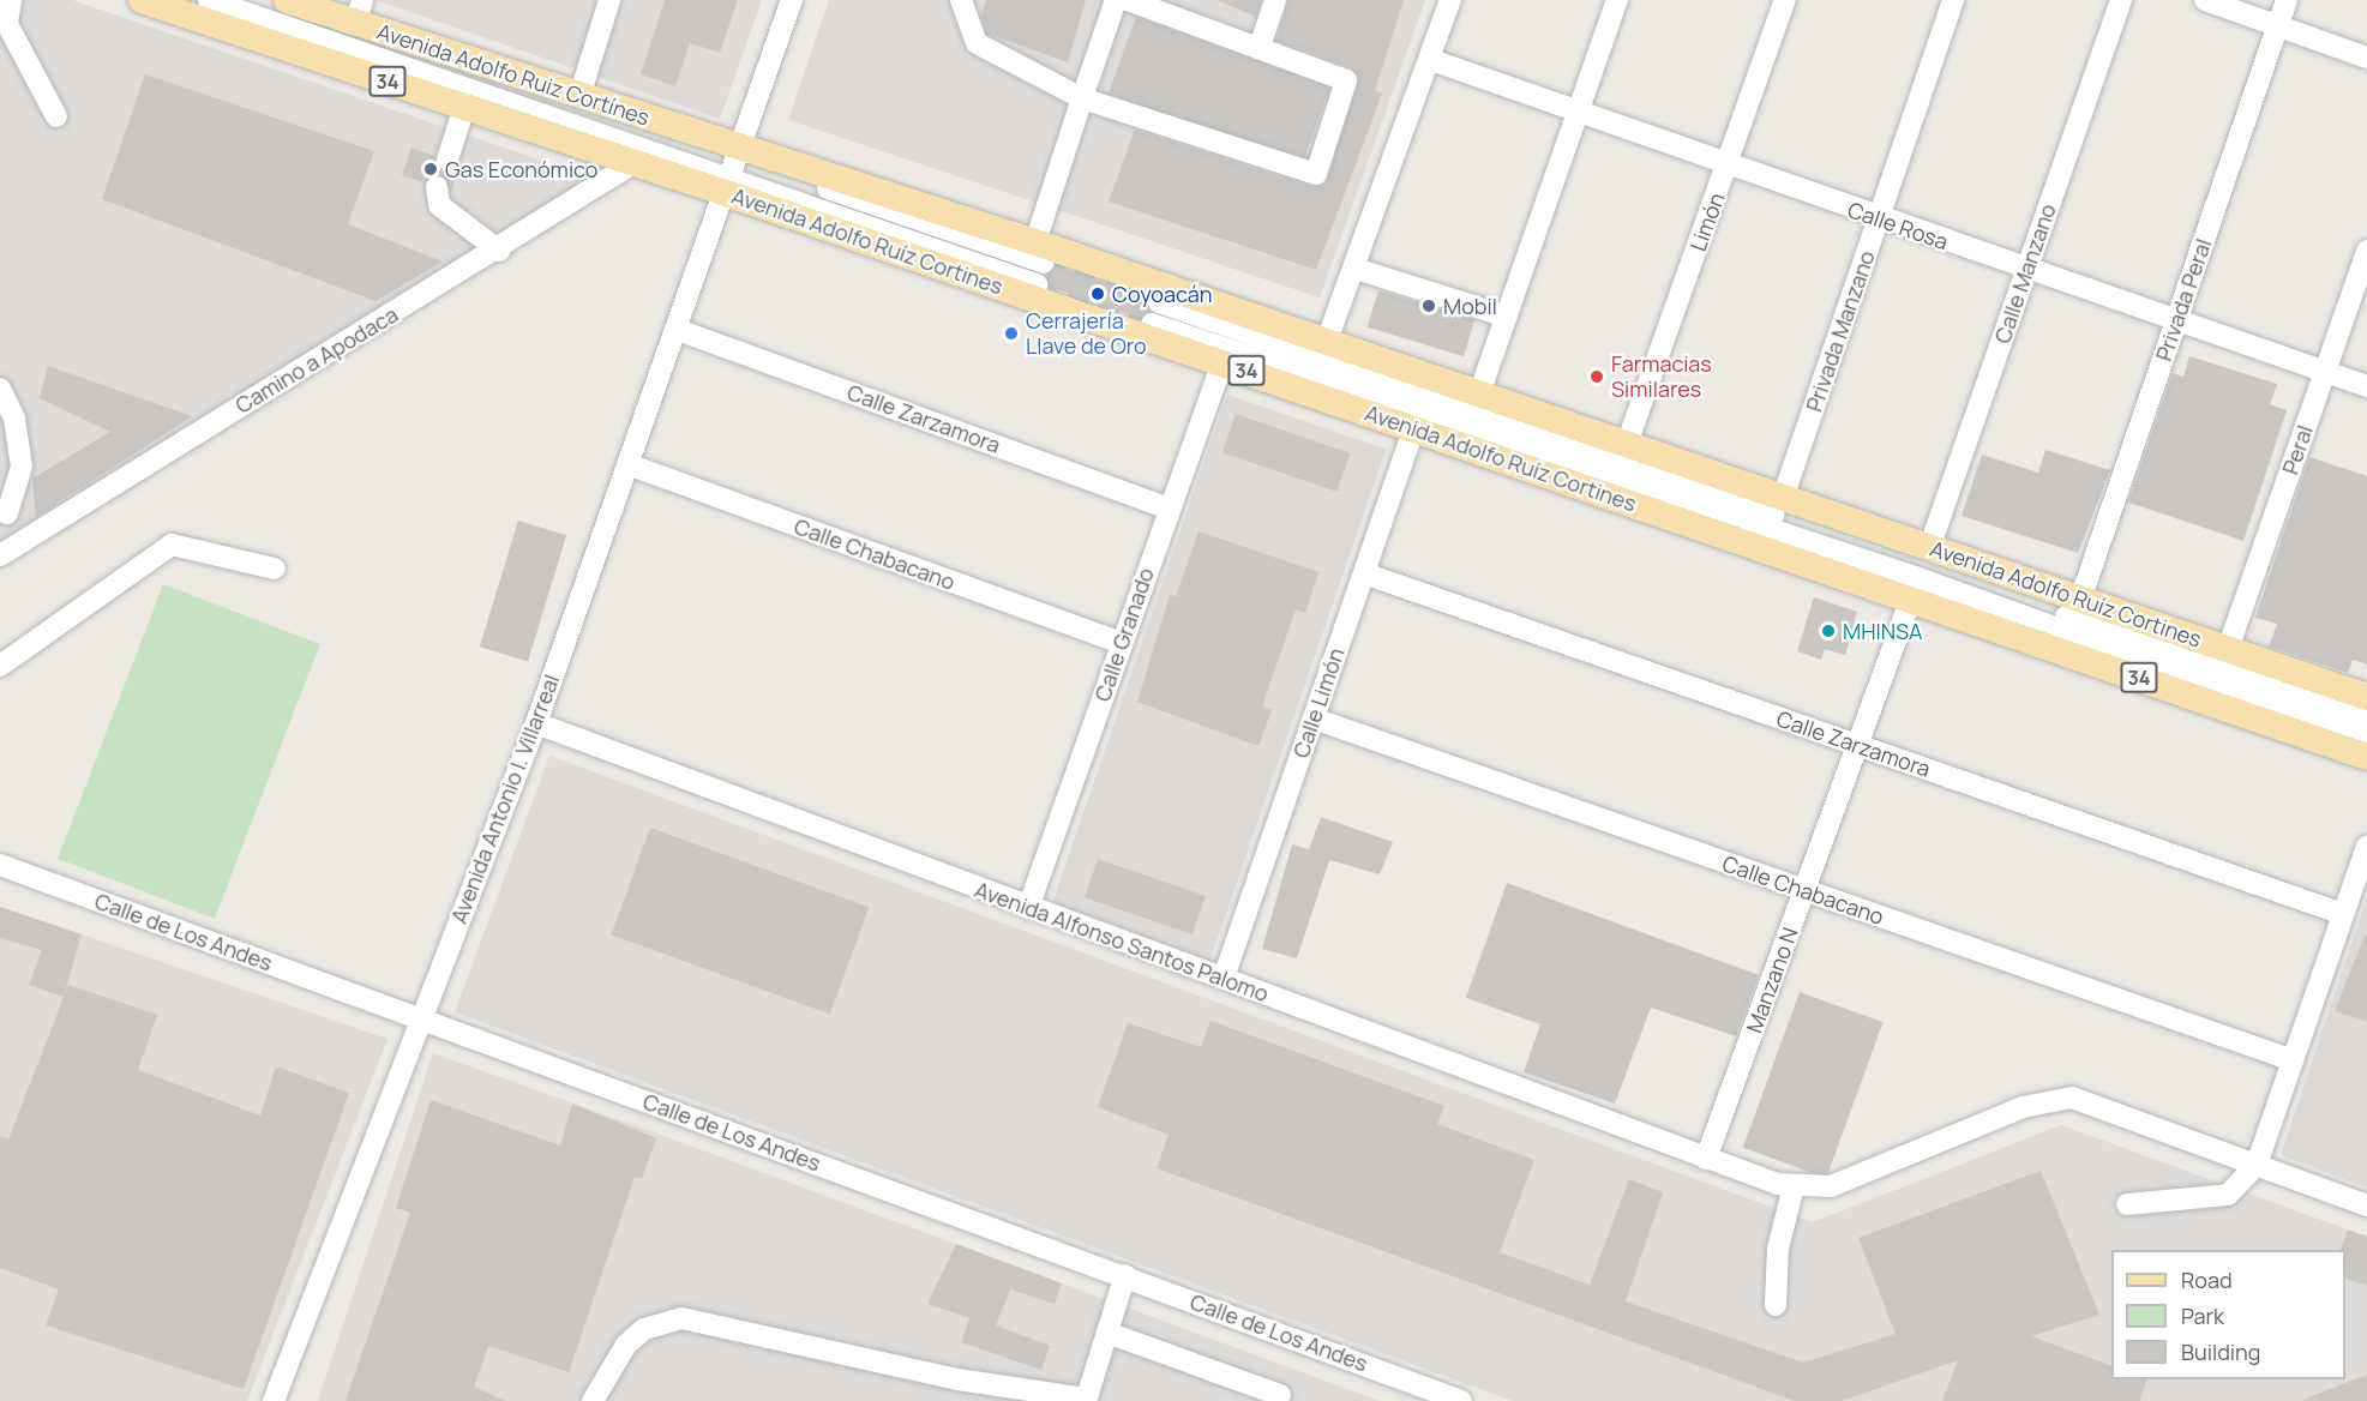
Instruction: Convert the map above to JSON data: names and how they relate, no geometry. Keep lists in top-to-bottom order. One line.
{"streets":{"main road":["Avenida Adolfo Ruiz Cortínes","34","Avenida Adolfo Ruíz Cortines"],"street":["Limón","Calle Rosa","Calle Manzano","Privada Peral","Privada Manzano","Camino a Apodaca","Calle Zarzamora","Peral","Calle Chabacano","Calle Granado","Calle Limón","Avenida Antonio I. Villarreal","Calle de Los Andes","Avenida Alfonso Santos Palomo","Manzano N"]},"crossings":[["Avenida Adolfo Ruiz Cortínes","Avenida Adolfo Ruíz Cortines"],["Avenida Adolfo Ruiz Cortínes","Avenida Antonio I. Villarreal"],["34","Avenida Adolfo Ruíz Cortines"],["34","Camino a Apodaca"],["Limón","Calle Rosa"],["Limón","Avenida Adolfo Ruíz Cortines"],["Calle Rosa","Calle Manzano"],["Calle Rosa","Privada Peral"],["Calle Rosa","Privada Manzano"],["Calle Rosa","Peral"],["Avenida Adolfo Ruíz Cortines","Calle Manzano"],["Avenida Adolfo Ruíz Cortines","Privada Peral"],["Avenida Adolfo Ruíz Cortines","Privada Manzano"],["Avenida Adolfo Ruíz Cortines","Camino a Apodaca"],["Avenida Adolfo Ruíz Cortines","Peral"],["Avenida Adolfo Ruíz Cortines","Calle Granado"],["Avenida Adolfo Ruíz Cortines","Calle Limón"],["Avenida Adolfo Ruíz Cortines","Avenida Antonio I. Villarreal"],["Avenida Adolfo Ruíz Cortines","Manzano N"],["Calle Zarzamora","Calle Granado"],["Calle Zarzamora","Calle Limón"],["Calle Zarzamora","Avenida Antonio I. Villarreal"],["Calle Zarzamora","Manzano N"],["Calle Chabacano","Calle Granado"],["Calle Chabacano","Calle Limón"],["Calle Chabacano","Avenida Antonio I. Villarreal"],["Calle Chabacano","Manzano N"],["Calle Granado","Avenida Alfonso Santos Palomo"],["Calle Limón","Avenida Alfonso Santos Palomo"],["Avenida Antonio I. Villarreal","Calle de Los Andes"],["Avenida Antonio I. Villarreal","Avenida Alfonso Santos Palomo"],["Avenida Alfonso Santos Palomo","Manzano N"]],"places":["Gas Económico","Coyoacán","Mobil","Cerrajería Llave de Oro","Farmacias Similares","MHINSA"],"legend":["Road","Park","Building"]}
